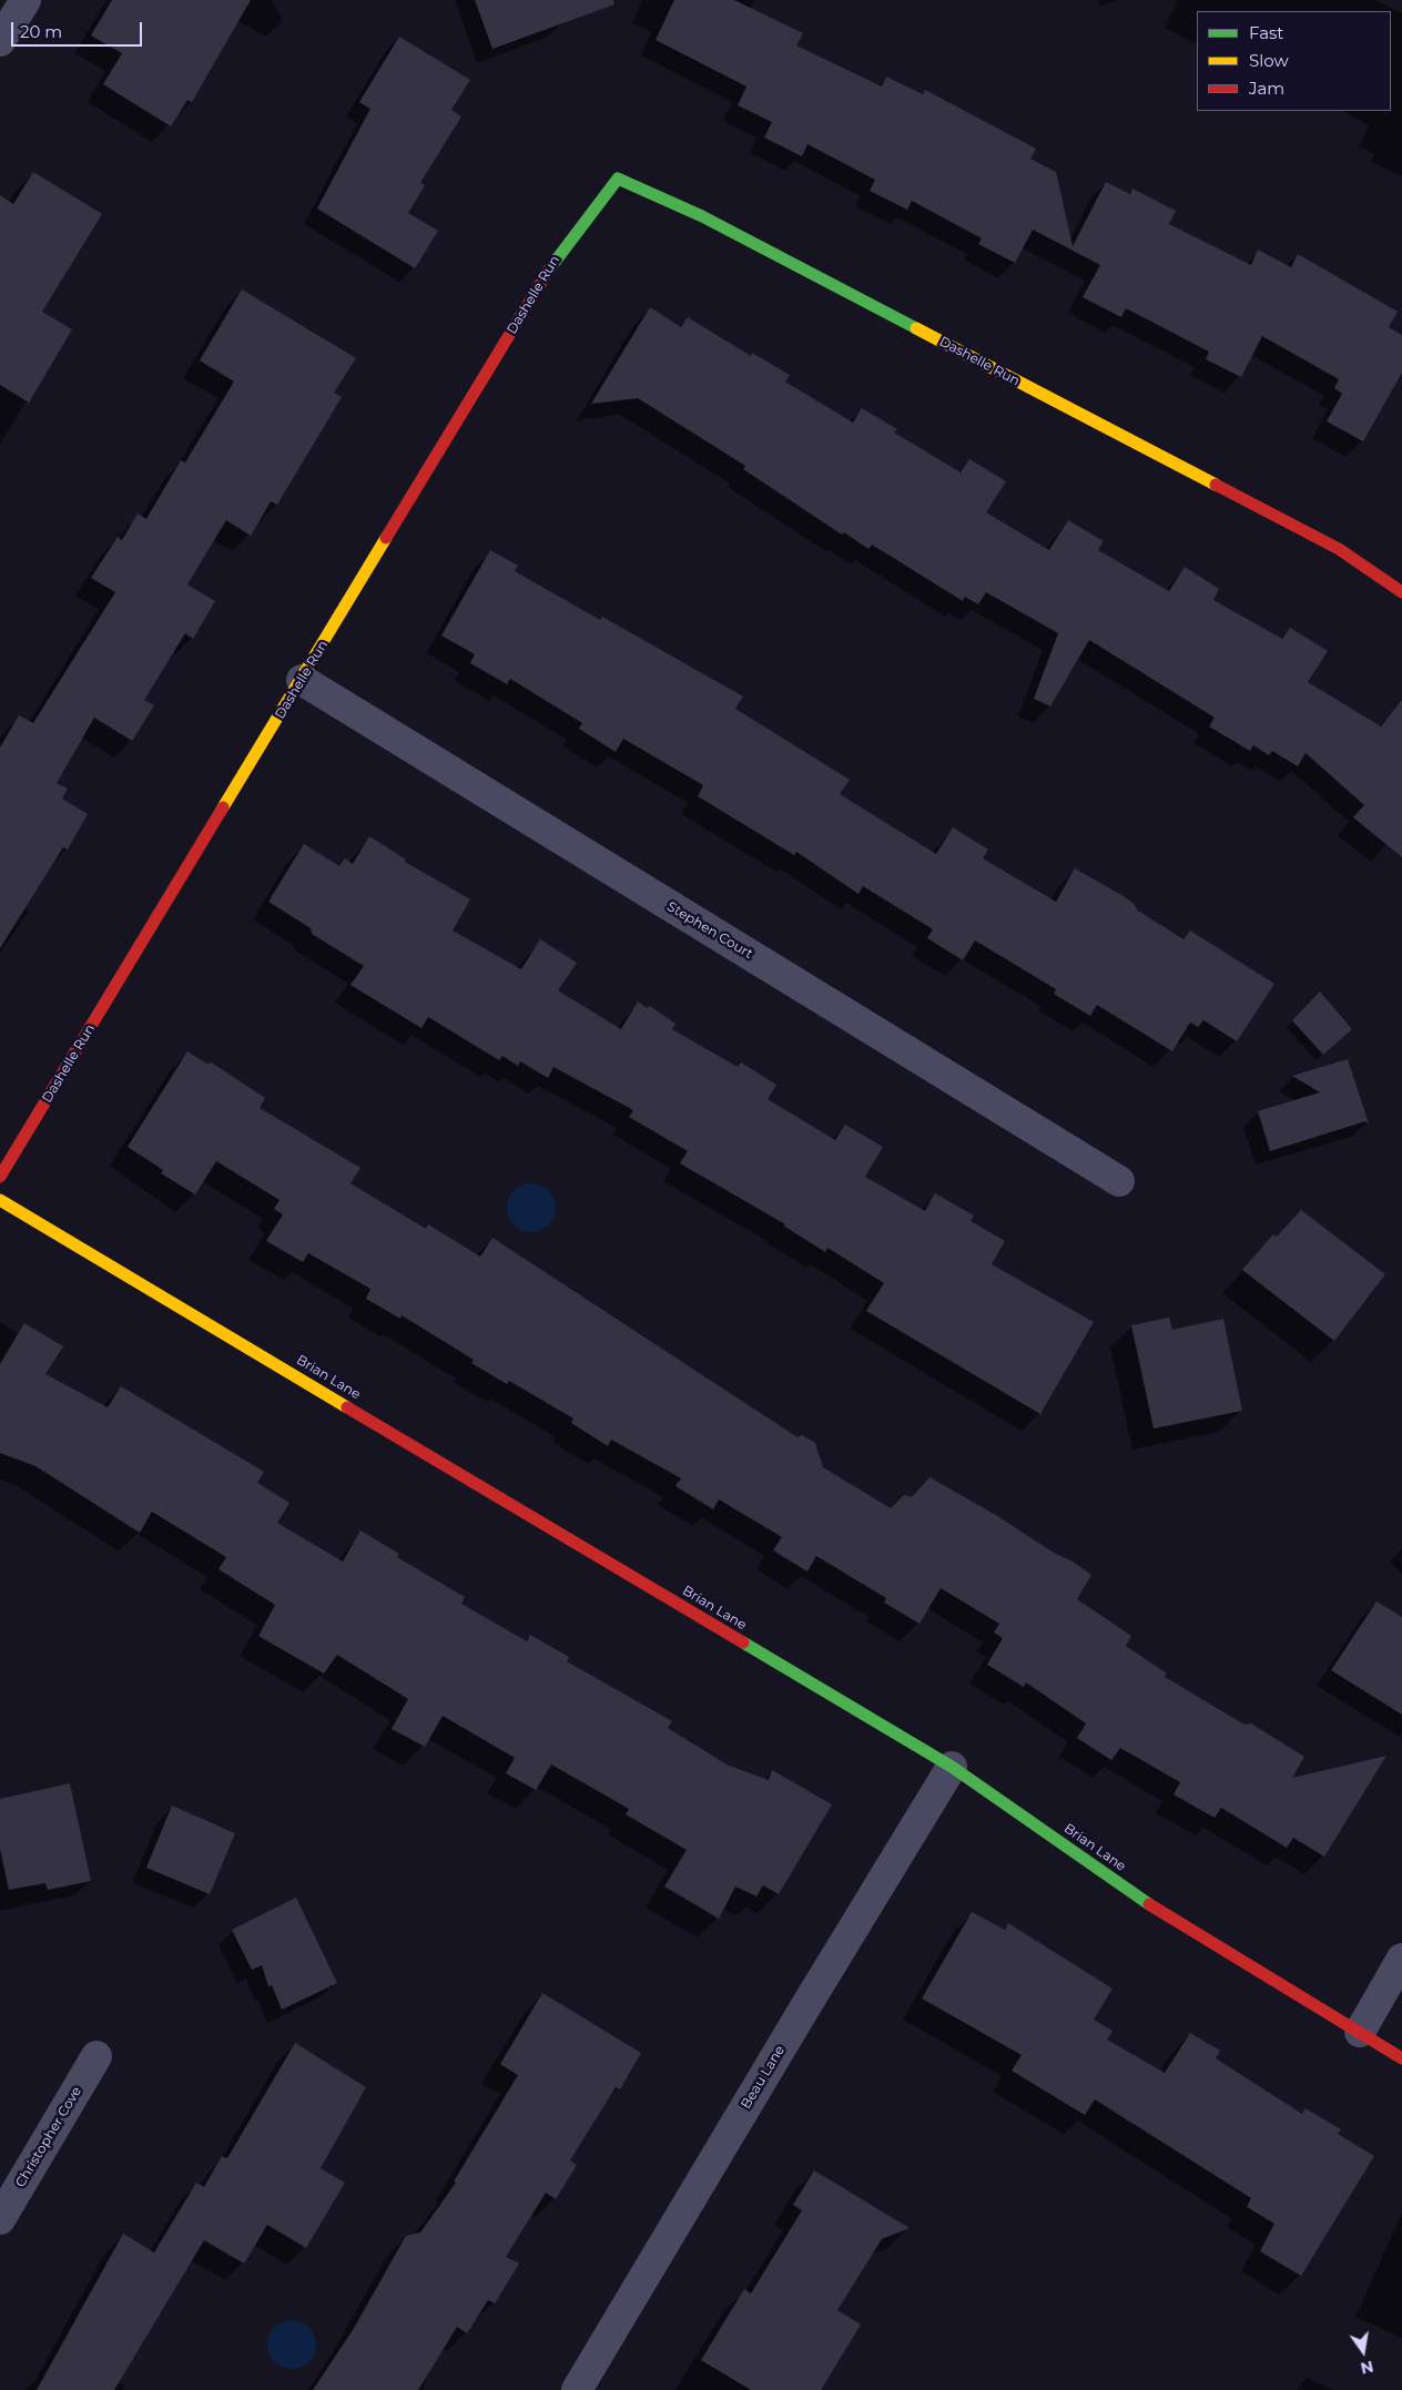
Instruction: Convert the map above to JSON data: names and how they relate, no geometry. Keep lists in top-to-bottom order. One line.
{"streets":{"street":["Dashelle Run","Stephen Court","Brian Lane","Beau Lane","Christopher Cove"]},"crossings":[["Dashelle Run","Stephen Court"],["Brian Lane","Beau Lane"]],"legend":["Fast","Slow","Jam"],"scale_bar":"20 m","north":"bottom"}
